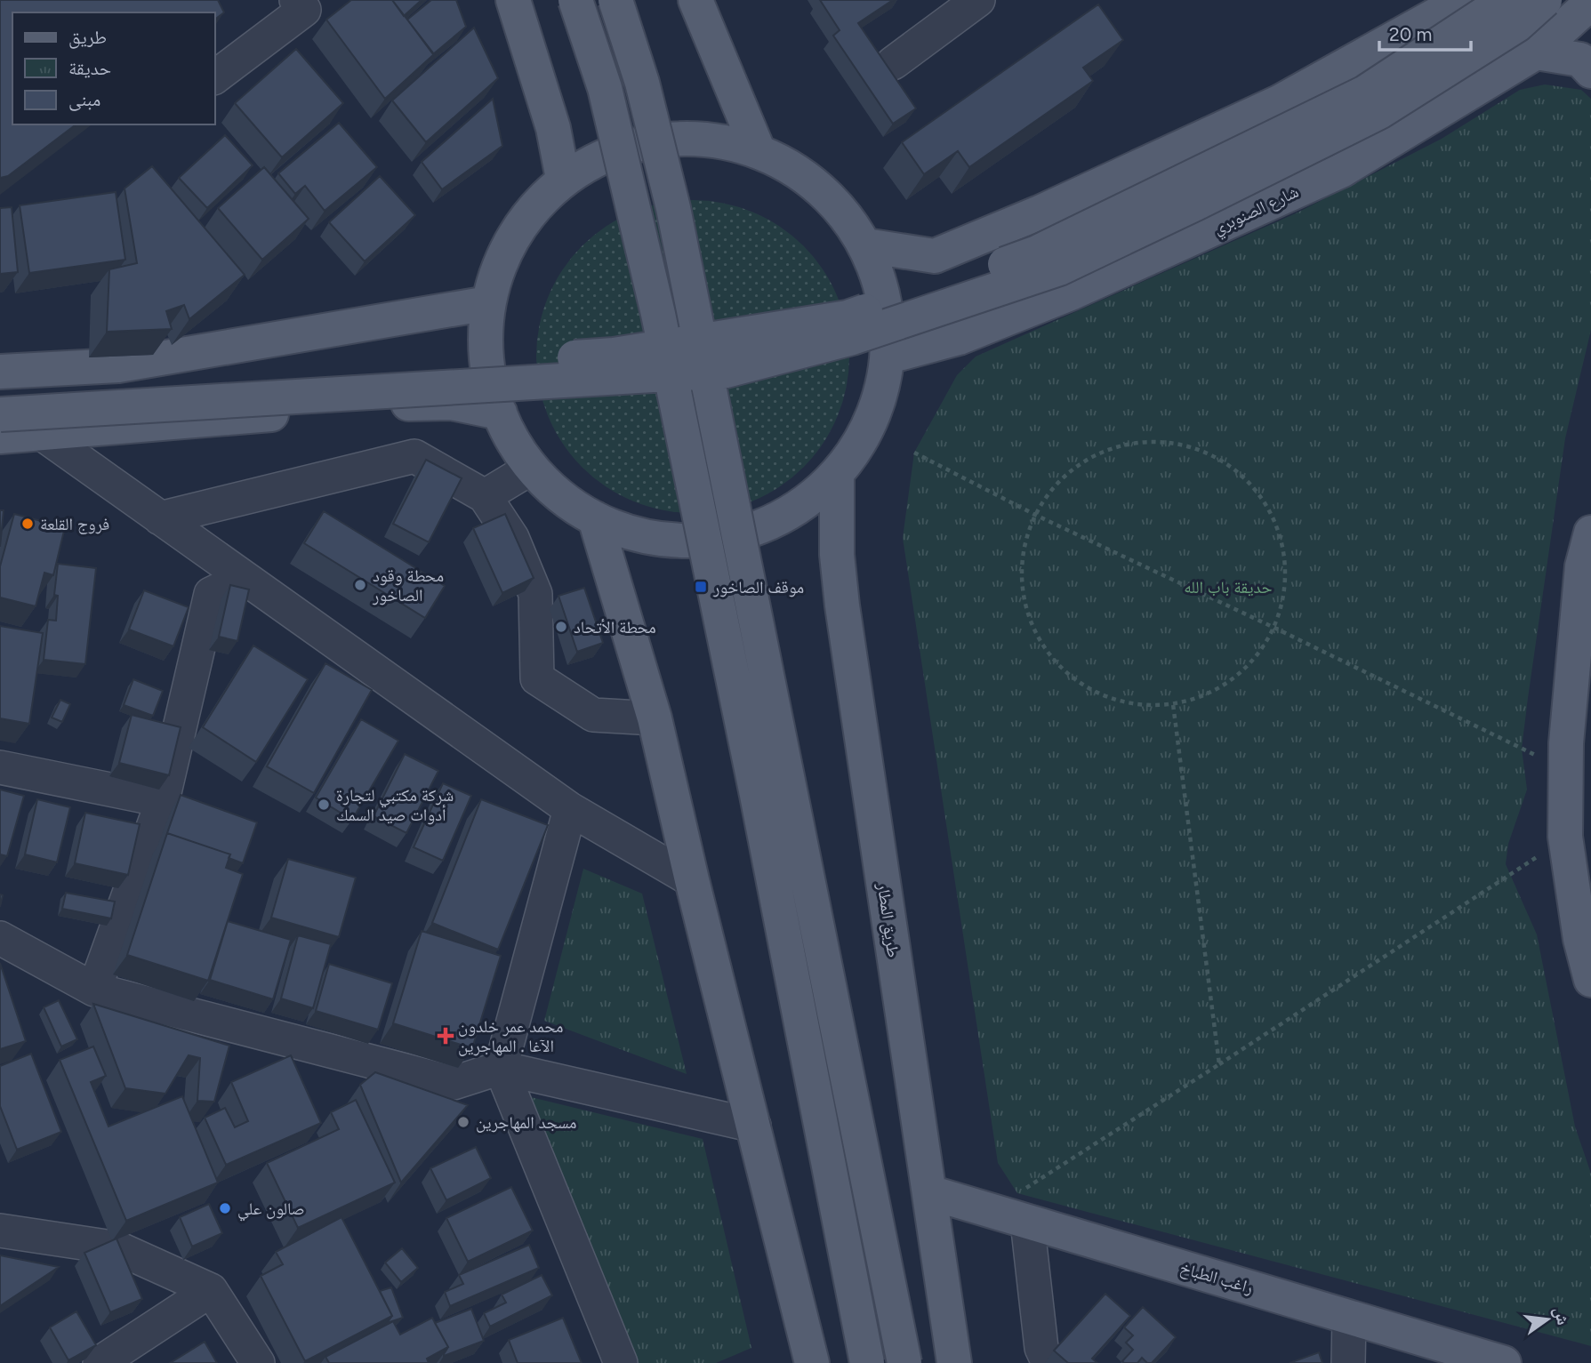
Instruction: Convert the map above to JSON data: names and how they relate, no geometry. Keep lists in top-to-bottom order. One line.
{"streets":{"main road":["شارع الصنوبري","طريق المطار","راغب الطباخ"]},"crossings":[["طريق المطار","راغب الطباخ"]],"parks":["حديقة باب الله"],"places":{"other":["فروج القلعة","محطة وقود الصاخور","محطة الأتحاد","شركة مكتبي لتجارة أدوات صيد السمك","مسجد المهاجرين","صالون علي"],"transit":["موقف الصاخور"],"health":["محمد عمر خلدون الآغا . المهاجرين"]},"legend":["طريق","حديقة","مبنى"],"scale_bar":"20 m","north":"right"}
